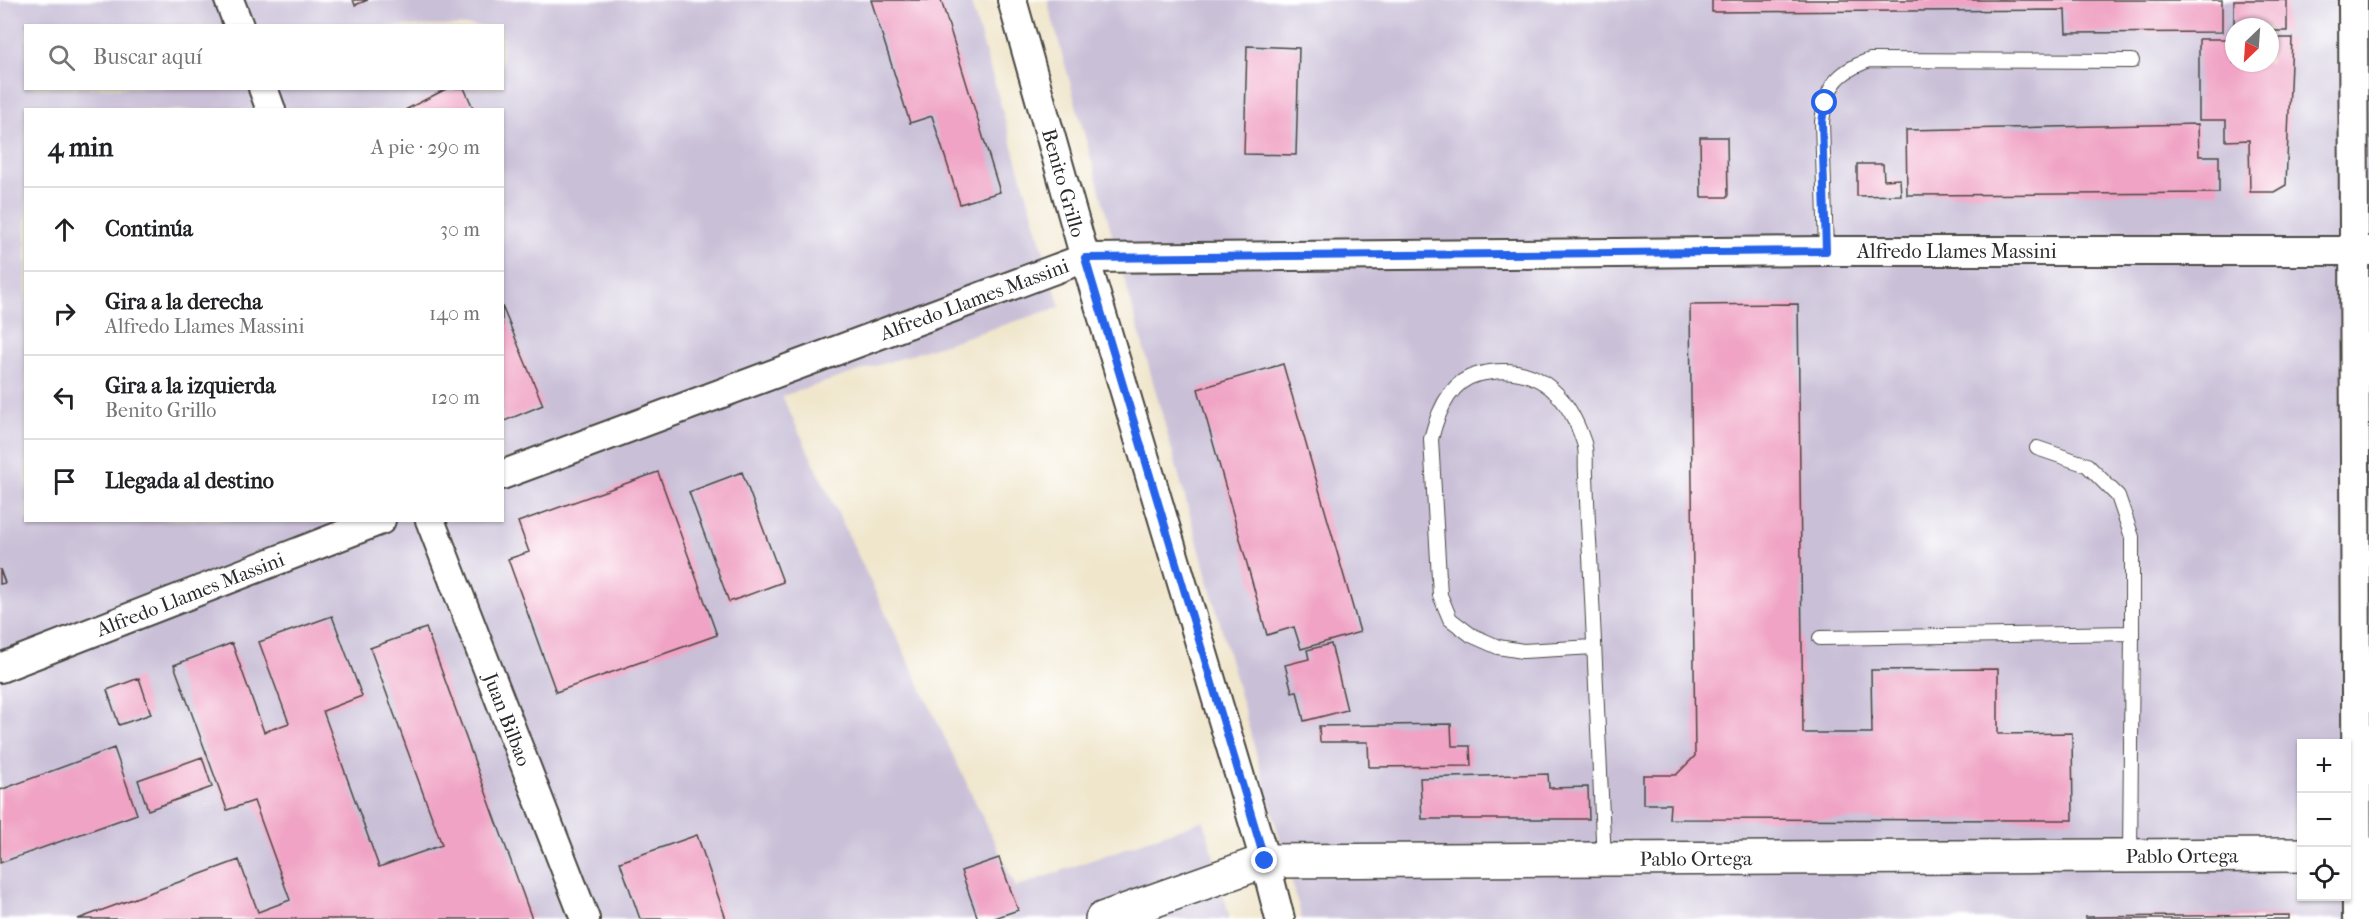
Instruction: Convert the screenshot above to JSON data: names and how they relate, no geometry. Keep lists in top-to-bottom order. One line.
{"streets":{"street":["Benito Grillo","Alfredo Llames Massini","Juan Bilbao","Pablo Ortega"]},"crossings":[["Benito Grillo","Alfredo Llames Massini"],["Benito Grillo","Pablo Ortega"]],"north":"bottom left","page":{"search":"Buscar aquí","heading":["4 min","A pie · 290 m"],"list":[["Continúa","30 m"],["Gira a la derecha","Alfredo Llames Massini","140 m"],["Gira a la izquierda","Benito Grillo","120 m"],"Llegada al destino"],"map_buttons":["+","−"]}}
